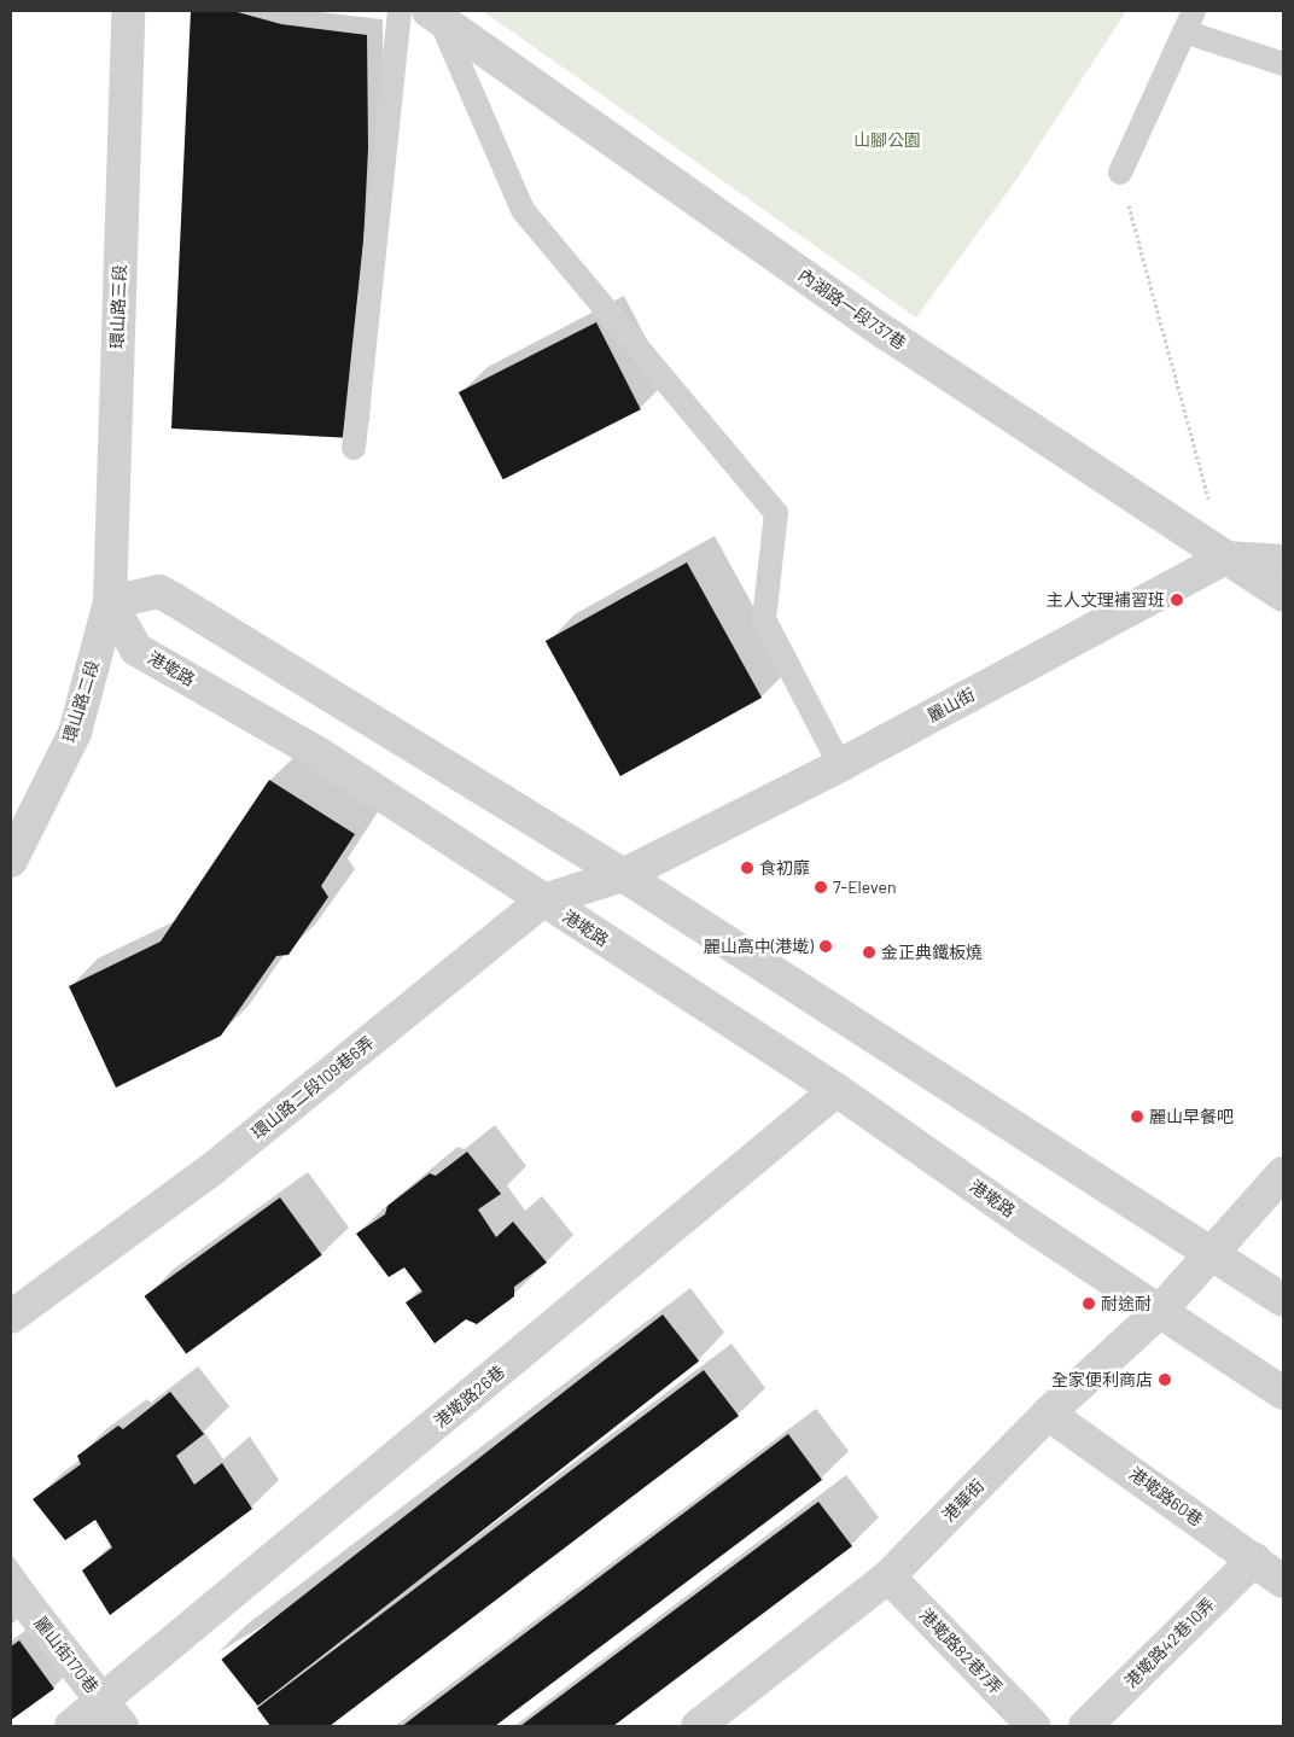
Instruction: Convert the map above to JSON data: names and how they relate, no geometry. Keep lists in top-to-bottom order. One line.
{"streets":{"street":["環山路三段","內湖路一段737巷","港墘路","環山路二段","麗山街","環山路二段109巷6弄","港墘路26巷","港墘路60巷","港華街","港墘路42巷10弄","港墘路82巷7弄","麗山街170巷"]},"crossings":[["環山路三段","港墘路"],["環山路三段","環山路二段"],["內湖路一段737巷","麗山街"],["港墘路","環山路二段"],["港墘路","環山路二段109巷6弄"],["港墘路","港墘路26巷"],["港墘路","港華街"],["麗山街","環山路二段109巷6弄"],["港墘路26巷","麗山街170巷"],["港墘路60巷","港華街"],["港墘路60巷","港墘路42巷10弄"],["港華街","港墘路82巷7弄"]],"parks":["山腳公園"],"places":["主人文理補習班","食初靡","7-Eleven","麗山高中(港墘)","金正典鐵板燒","麗山早餐吧","耐途耐","全家便利商店"]}
